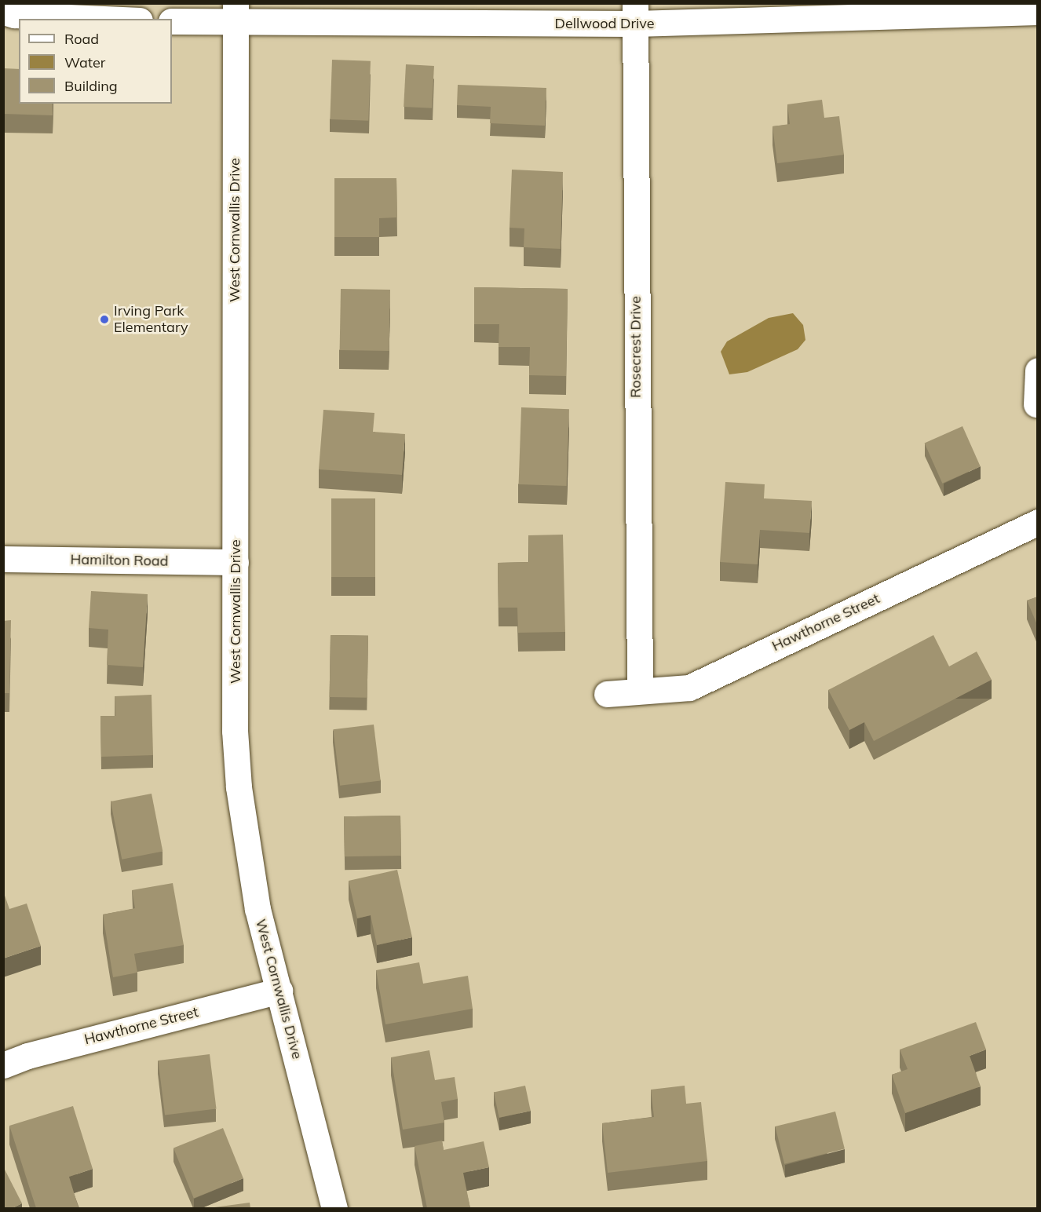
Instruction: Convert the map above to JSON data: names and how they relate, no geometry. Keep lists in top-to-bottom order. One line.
{"streets":{"street":["Dellwood Drive","West Cornwallis Drive","Rosecrest Drive","Hamilton Road","Hawthorne Street"]},"crossings":[["Dellwood Drive","West Cornwallis Drive"],["Dellwood Drive","Rosecrest Drive"],["West Cornwallis Drive","Hamilton Road"],["West Cornwallis Drive","Hawthorne Street"],["Rosecrest Drive","Hawthorne Street"]],"places":["Irving Park Elementary"],"legend":["Road","Water","Building"]}
